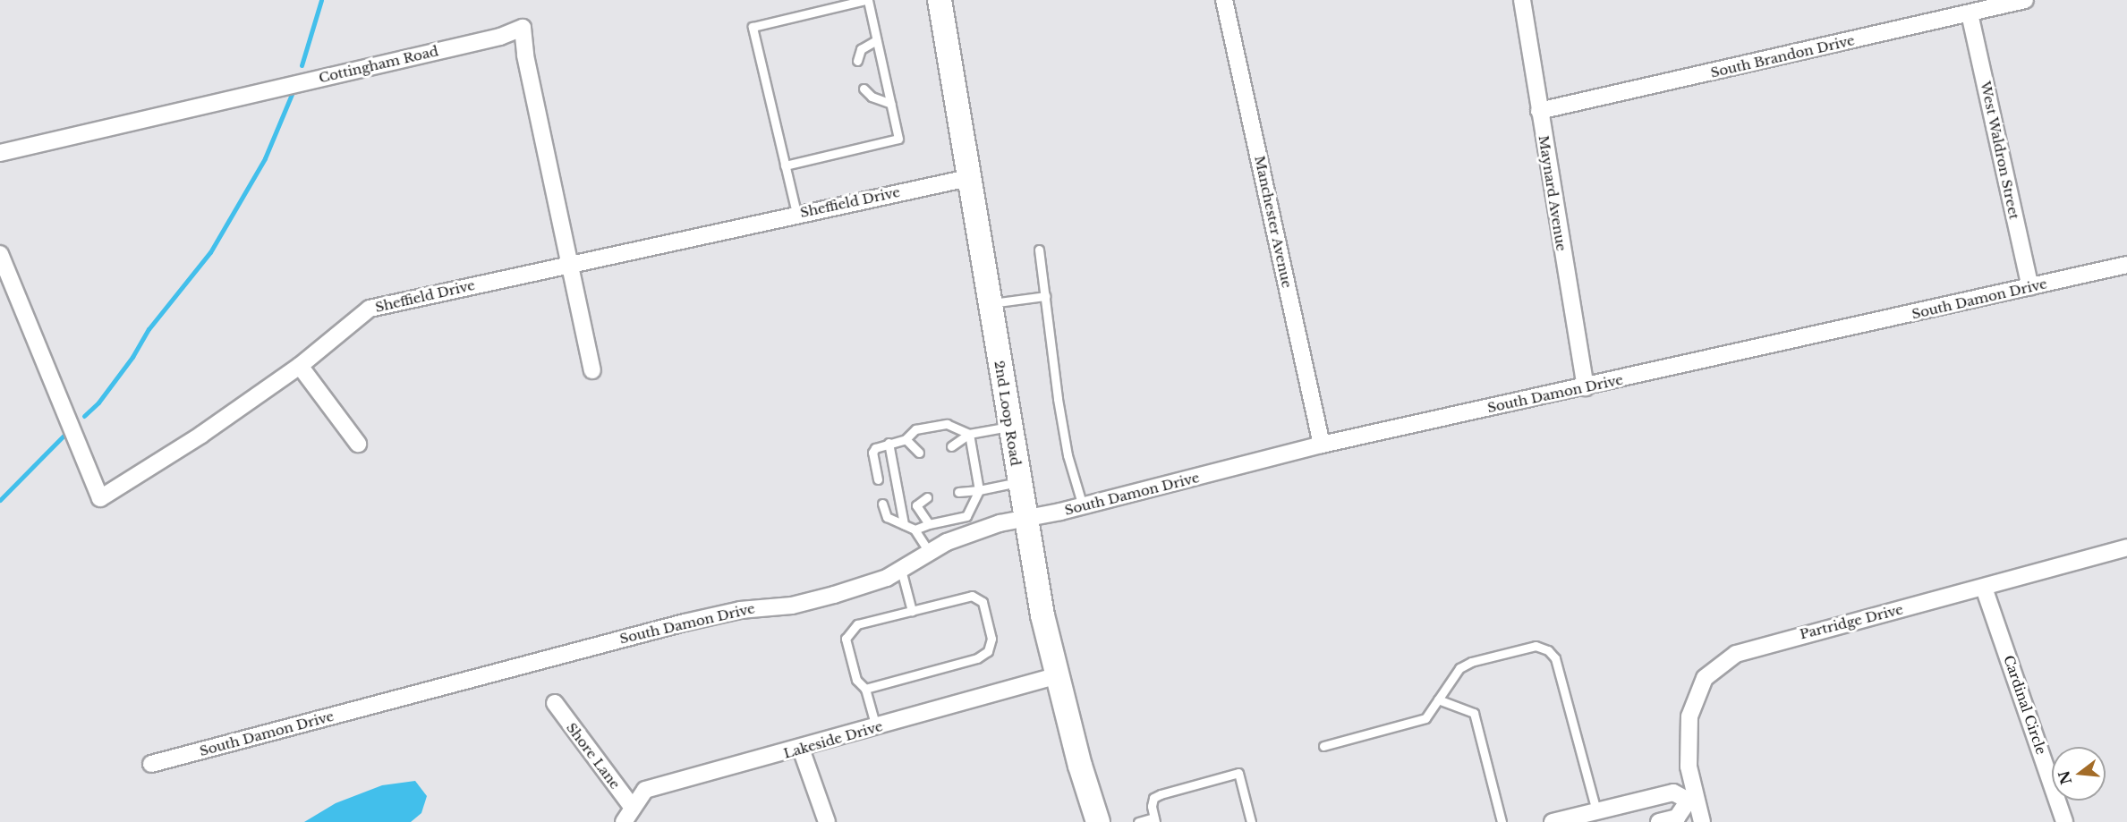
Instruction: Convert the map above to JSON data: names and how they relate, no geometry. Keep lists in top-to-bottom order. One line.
{"streets":{"main road":["2nd Loop Road"],"street":["South Brandon Drive","Cottingham Road","West Waldron Street","Maynard Avenue","Sheffield Drive","Manchester Avenue","South Damon Drive","Partridge Drive","Cardinal Circle","Lakeside Drive","Shore Lane"]},"crossings":[["South Brandon Drive","West Waldron Street"],["South Brandon Drive","Maynard Avenue"],["Cottingham Road","Sheffield Drive"],["West Waldron Street","South Damon Drive"],["Maynard Avenue","South Damon Drive"],["Sheffield Drive","2nd Loop Road"],["Manchester Avenue","South Damon Drive"],["South Damon Drive","2nd Loop Road"],["2nd Loop Road","Lakeside Drive"],["Partridge Drive","Cardinal Circle"],["Lakeside Drive","Shore Lane"]],"north":"left"}
